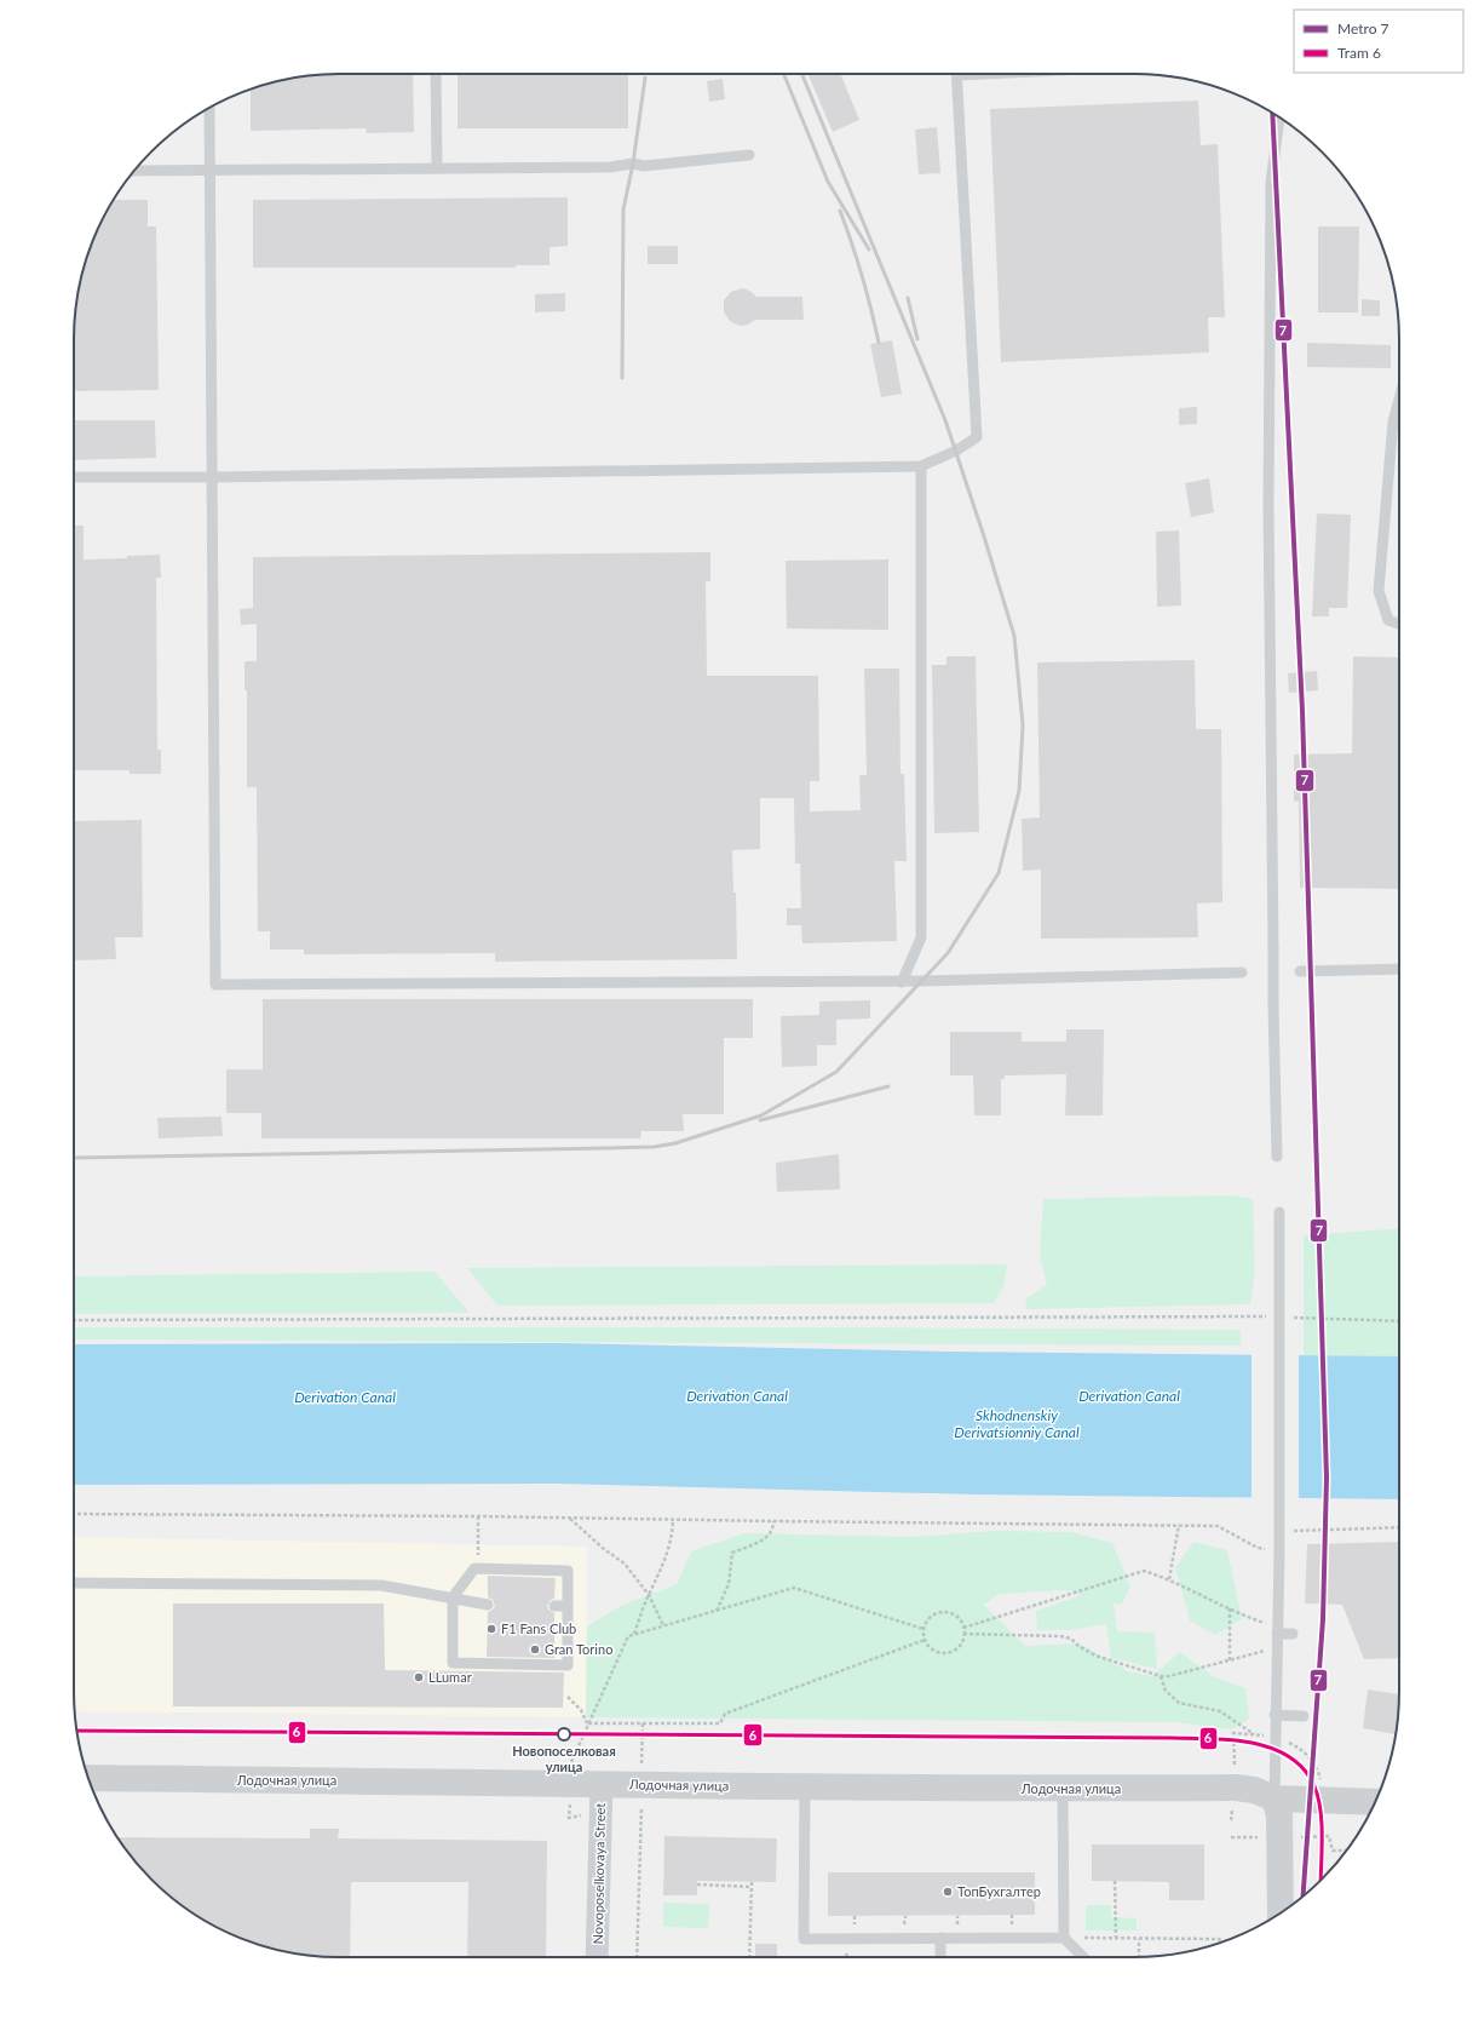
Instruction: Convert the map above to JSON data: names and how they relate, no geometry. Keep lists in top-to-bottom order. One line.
{"streets":{"street":["Лодочная улица","Novoposelkovaya Street"]},"crossings":[["Лодочная улица","Novoposelkovaya Street"]],"water":["Derivation Canal","Skhodnenskiy Derivatsionniy Canal"],"places":["F1 Fans Club","Gran Torino","LLumar","Новопоселковая улица","ТопБухгалтер"],"lines":["metro line 7","tram line 6"],"legend":["Metro 7","Tram 6"]}
